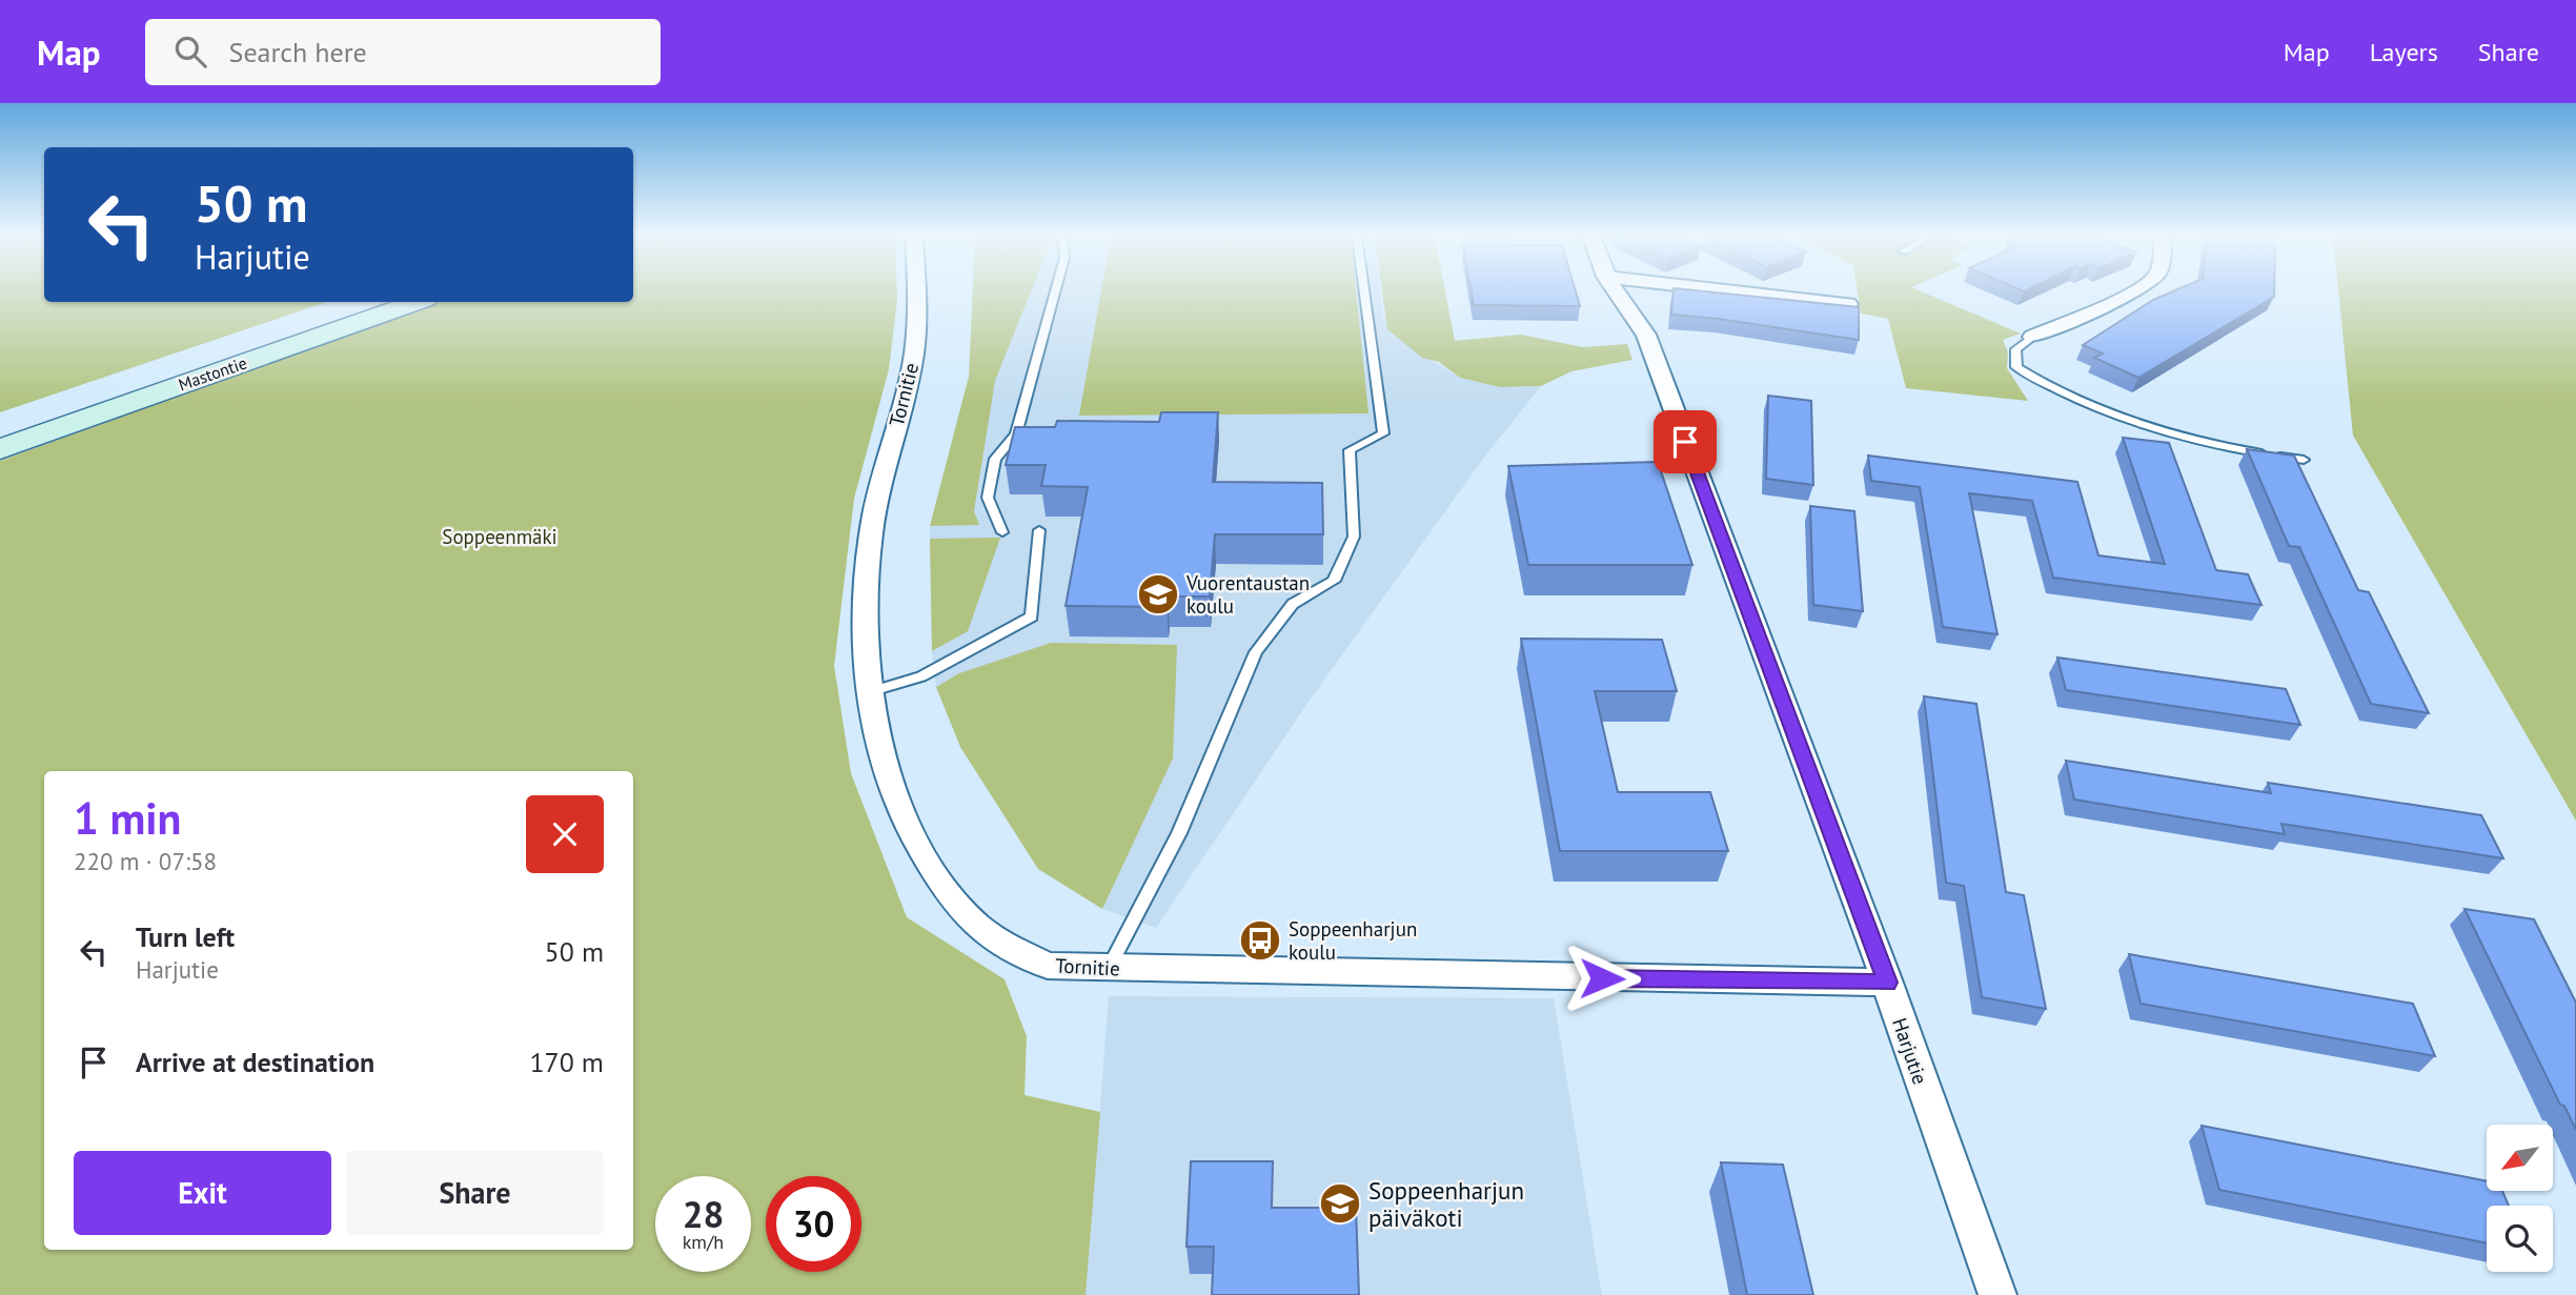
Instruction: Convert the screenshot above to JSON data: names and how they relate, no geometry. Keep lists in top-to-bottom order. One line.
{"streets":{"main road":["Mastontie"],"street":["Tornitie","Harjutie"]},"crossings":[["Tornitie","Harjutie"]],"parks":["Soppeenmäki"],"places":{"school or university":["Vuorentaustan koulu","Soppeenharjun päiväkoti"],"bus stop":["Soppeenharjun koulu"]},"north":"bottom left","page":{"header":"Map","search":"Search here","nav":["Map","Layers","Share"],"turn":["50 m","Harjutie"],"heading":["1 min","220 m · 07:58"],"list":[{"name":"Turn left","note":"Harjutie","value":"50 m"},{"name":"Arrive at destination","value":"170 m"}],"buttons":["Exit","Share"],"speed":"28 km/h","limit":"30"}}
